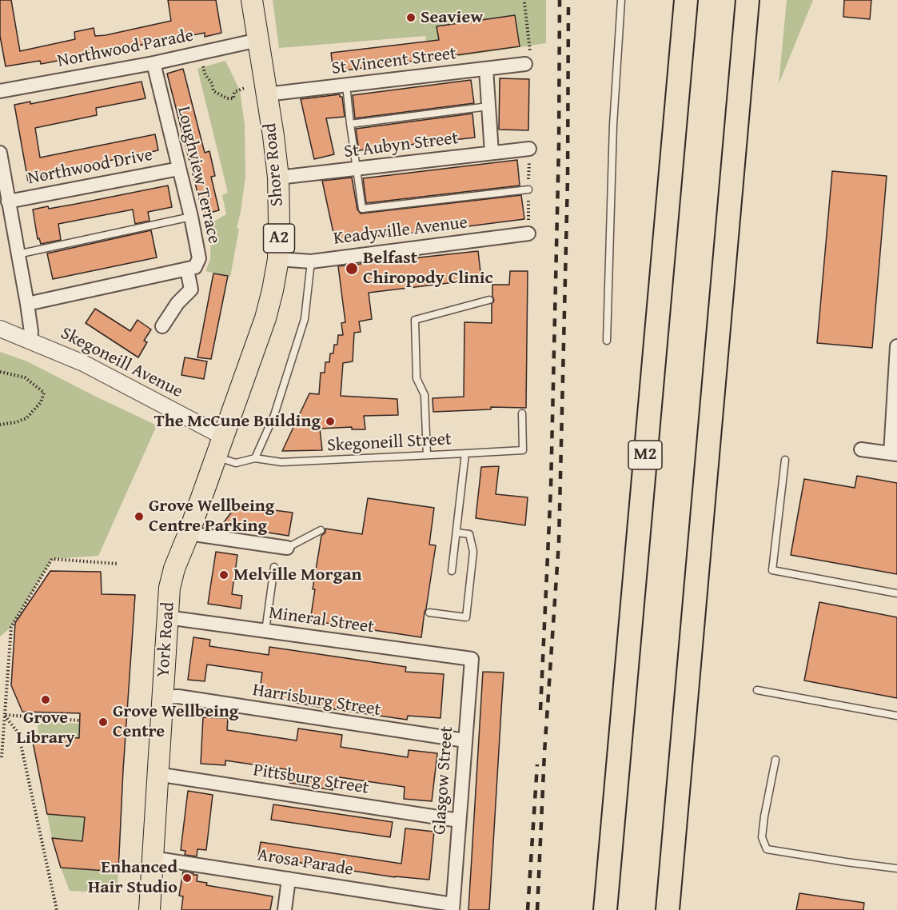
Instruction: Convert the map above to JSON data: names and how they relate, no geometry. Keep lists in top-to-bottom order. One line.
{"streets":{"highway":["M2"],"main road":["Shore Road","A2","York Road"],"street":["Northwood Parade","St Vincent Street","St Aubyn Street","Northwood Drive","Loughview Terrace","Keadyville Avenue","Skegoneill Avenue","Mineral Street","Harrisburg Street","Pittsburg Street","Glasgow Street","Arosa Parade"],"lane":["Skegoneill Street"]},"crossings":[["Northwood Parade","Shore Road"],["Northwood Parade","Loughview Terrace"],["St Vincent Street","Shore Road"],["St Aubyn Street","Shore Road"],["Shore Road","Keadyville Avenue"],["Shore Road","Skegoneill Avenue"],["Shore Road","York Road"],["Northwood Drive","Loughview Terrace"],["Skegoneill Avenue","York Road"],["Mineral Street","York Road"],["Mineral Street","Glasgow Street"],["York Road","Harrisburg Street"],["York Road","Pittsburg Street"],["York Road","Arosa Parade"],["Harrisburg Street","Glasgow Street"],["Pittsburg Street","Glasgow Street"],["Glasgow Street","Arosa Parade"]],"places":["Seaview","Belfast Chiropody Clinic","The McCune Building","Grove Wellbeing Centre Parking","Melville Morgan","Grove Library","Grove Wellbeing Centre","Enhanced Hair Studio"]}
